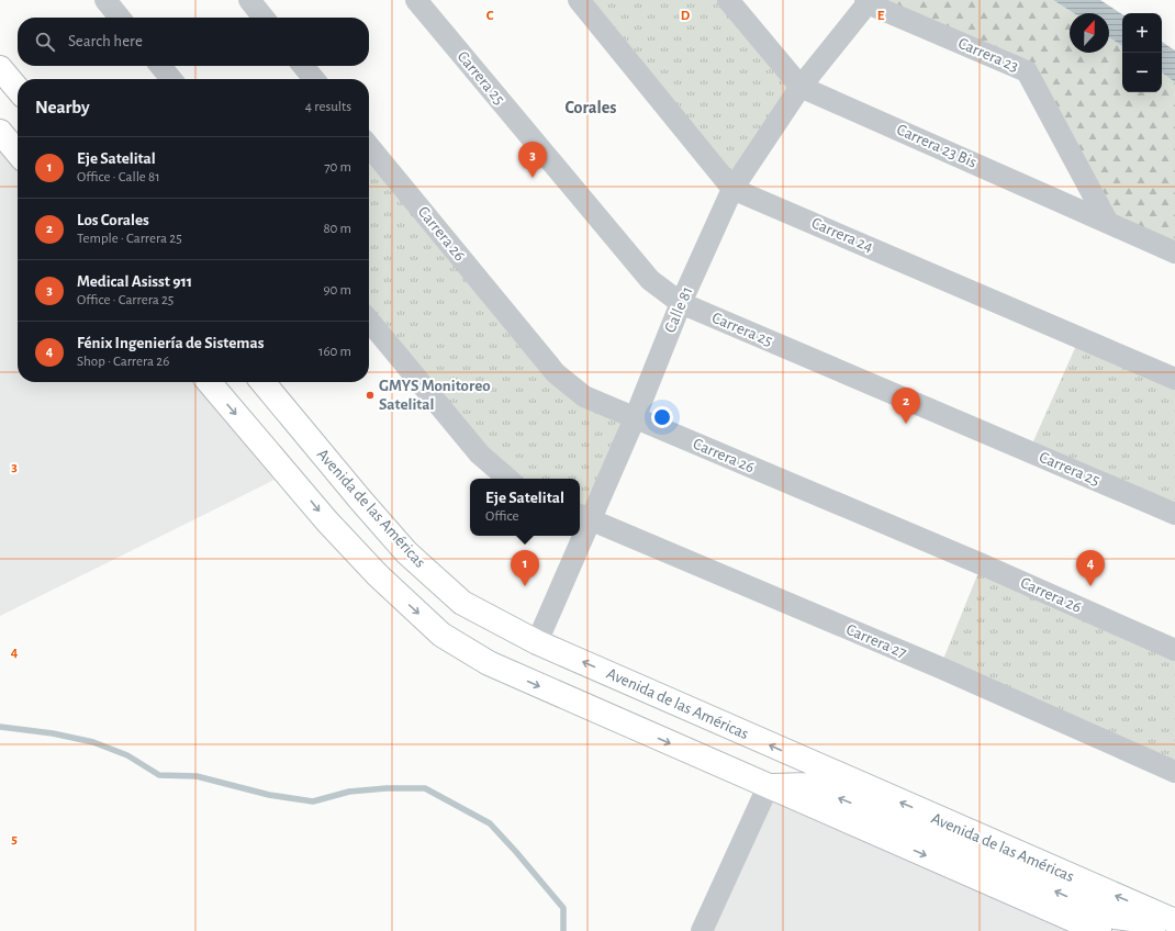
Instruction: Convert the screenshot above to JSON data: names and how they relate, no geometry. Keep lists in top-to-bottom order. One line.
{"streets":{"main road":["Avenida de las Américas"],"street":["Carrera 23","Carrera 25","Carrera 23 Bis","Carrera 26","Carrera 24","Calle 81","Carrera 27"]},"crossings":[["Carrera 23","Carrera 23 Bis"],["Carrera 23","Calle 81"],["Carrera 25","Calle 81"],["Carrera 23 Bis","Calle 81"],["Carrera 26","Calle 81"],["Carrera 24","Calle 81"],["Calle 81","Avenida de las Américas"],["Calle 81","Carrera 27"]],"districts":["Corales"],"places":["GMYS Monitoreo Satelital"],"north":"top","page":{"map_buttons":["+","−"],"search":"Search here","heading":["Nearby","4 results"],"list":[{"mark":"1","name":"Eje Satelital","note":"Office · Calle 81","value":"70 m"},{"mark":"2","name":"Los Corales","note":"Temple · Carrera 25","value":"80 m"},{"mark":"3","name":"Medical Asisst 911","note":"Office · Carrera 25","value":"90 m"},{"mark":"4","name":"Fénix Ingeniería de Sistemas","note":"Shop · Carrera 26","value":"160 m"}],"pins":["3","2","1","4"],"popup":["Eje Satelital","Office"]},"grid":{"columns":["C","D","E"],"rows":["3","4","5"]}}
